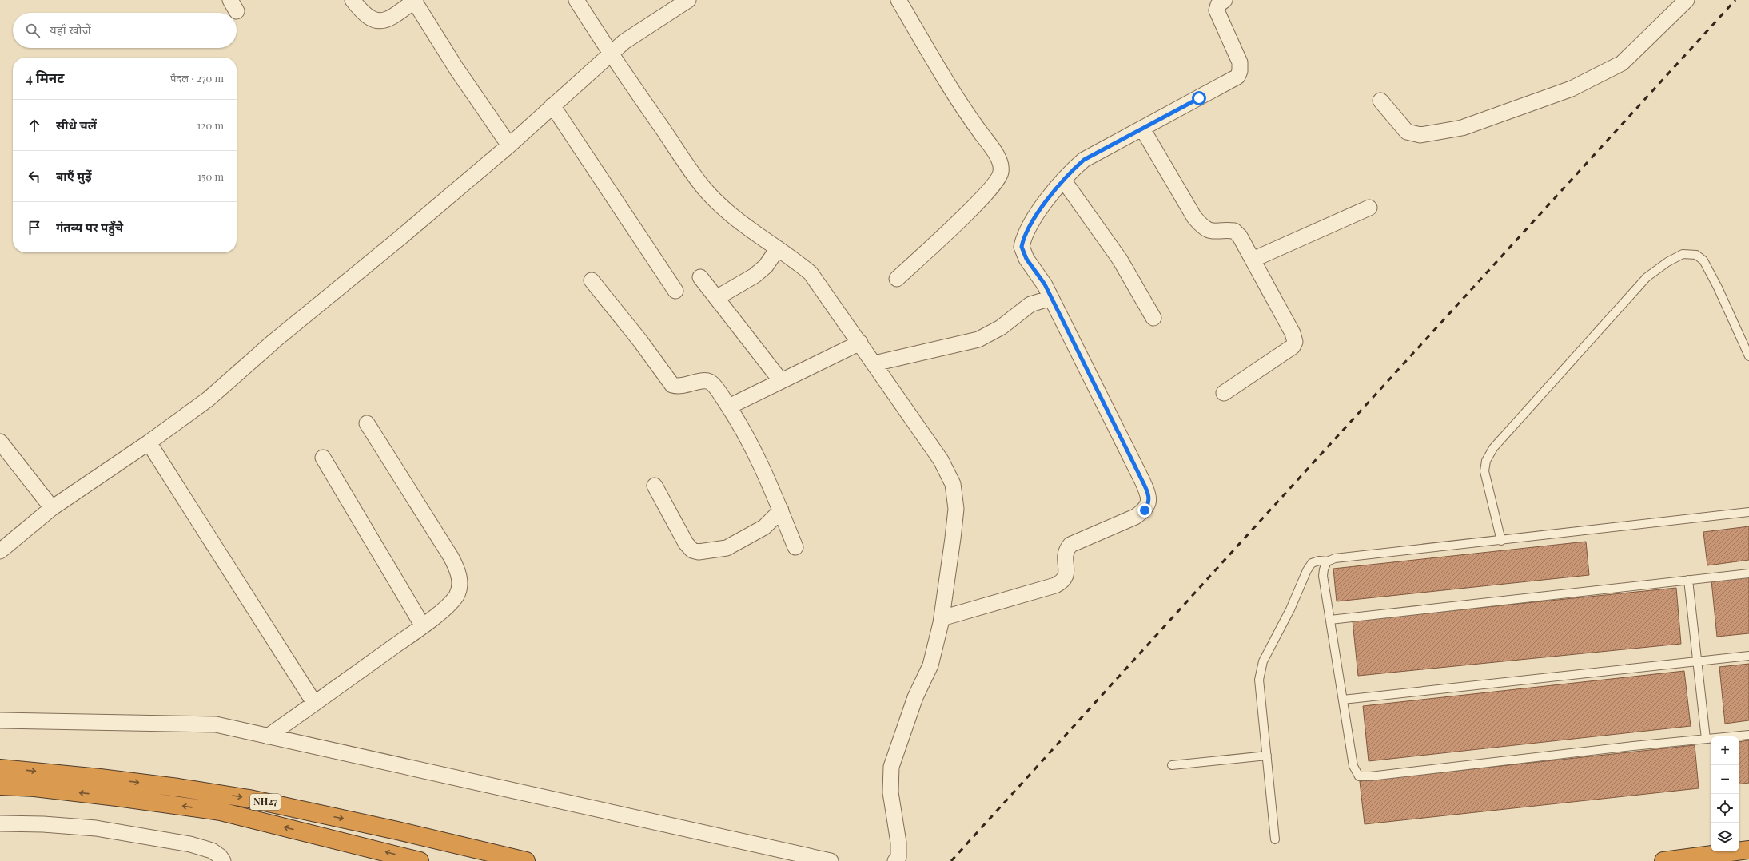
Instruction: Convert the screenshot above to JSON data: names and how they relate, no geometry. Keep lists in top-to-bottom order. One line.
{"streets":{"highway":["NH27"]},"page":{"search":"यहाँ खोजें","heading":["4 मिनट","पैदल · 270 m"],"list":[["सीधे चलें","120 m"],["बाएँ मुड़ें","150 m"],"गंतव्य पर पहुँचे"],"map_buttons":["+","−"]}}
